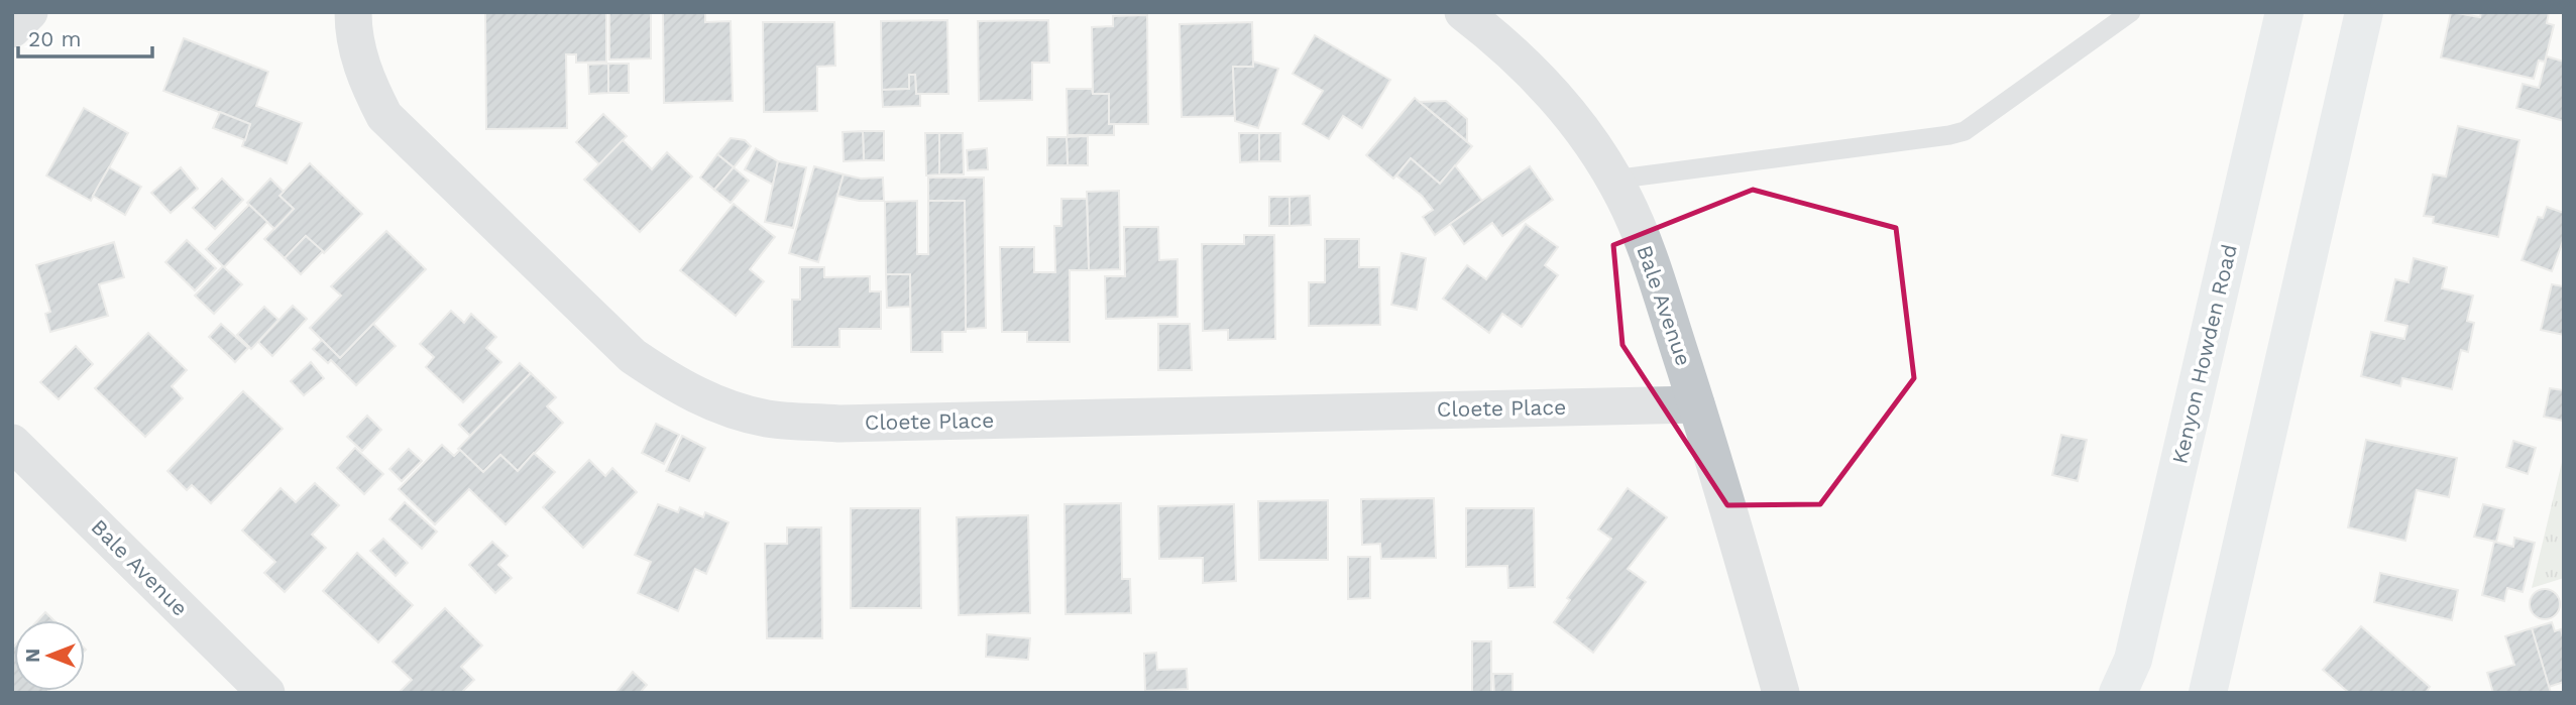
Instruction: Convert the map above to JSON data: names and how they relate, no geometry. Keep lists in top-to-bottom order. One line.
{"streets":{"street":["Bale Avenue","Kenyon Howden Road","Cloete Place"]},"crossings":[["Bale Avenue","Cloete Place"]],"scale_bar":"20 m","north":"left"}
